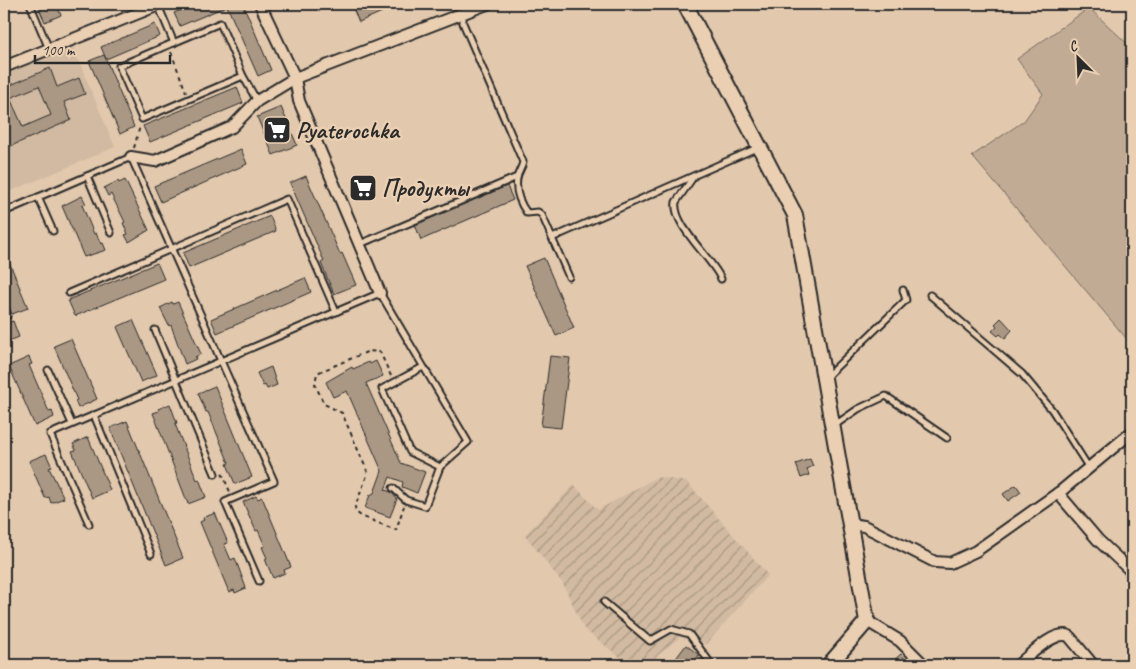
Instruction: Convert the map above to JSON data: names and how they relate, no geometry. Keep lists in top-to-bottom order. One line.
{"places":{"supermarket":["Pyaterochka","Продукты"]},"scale_bar":"100 m","north":"top left"}
